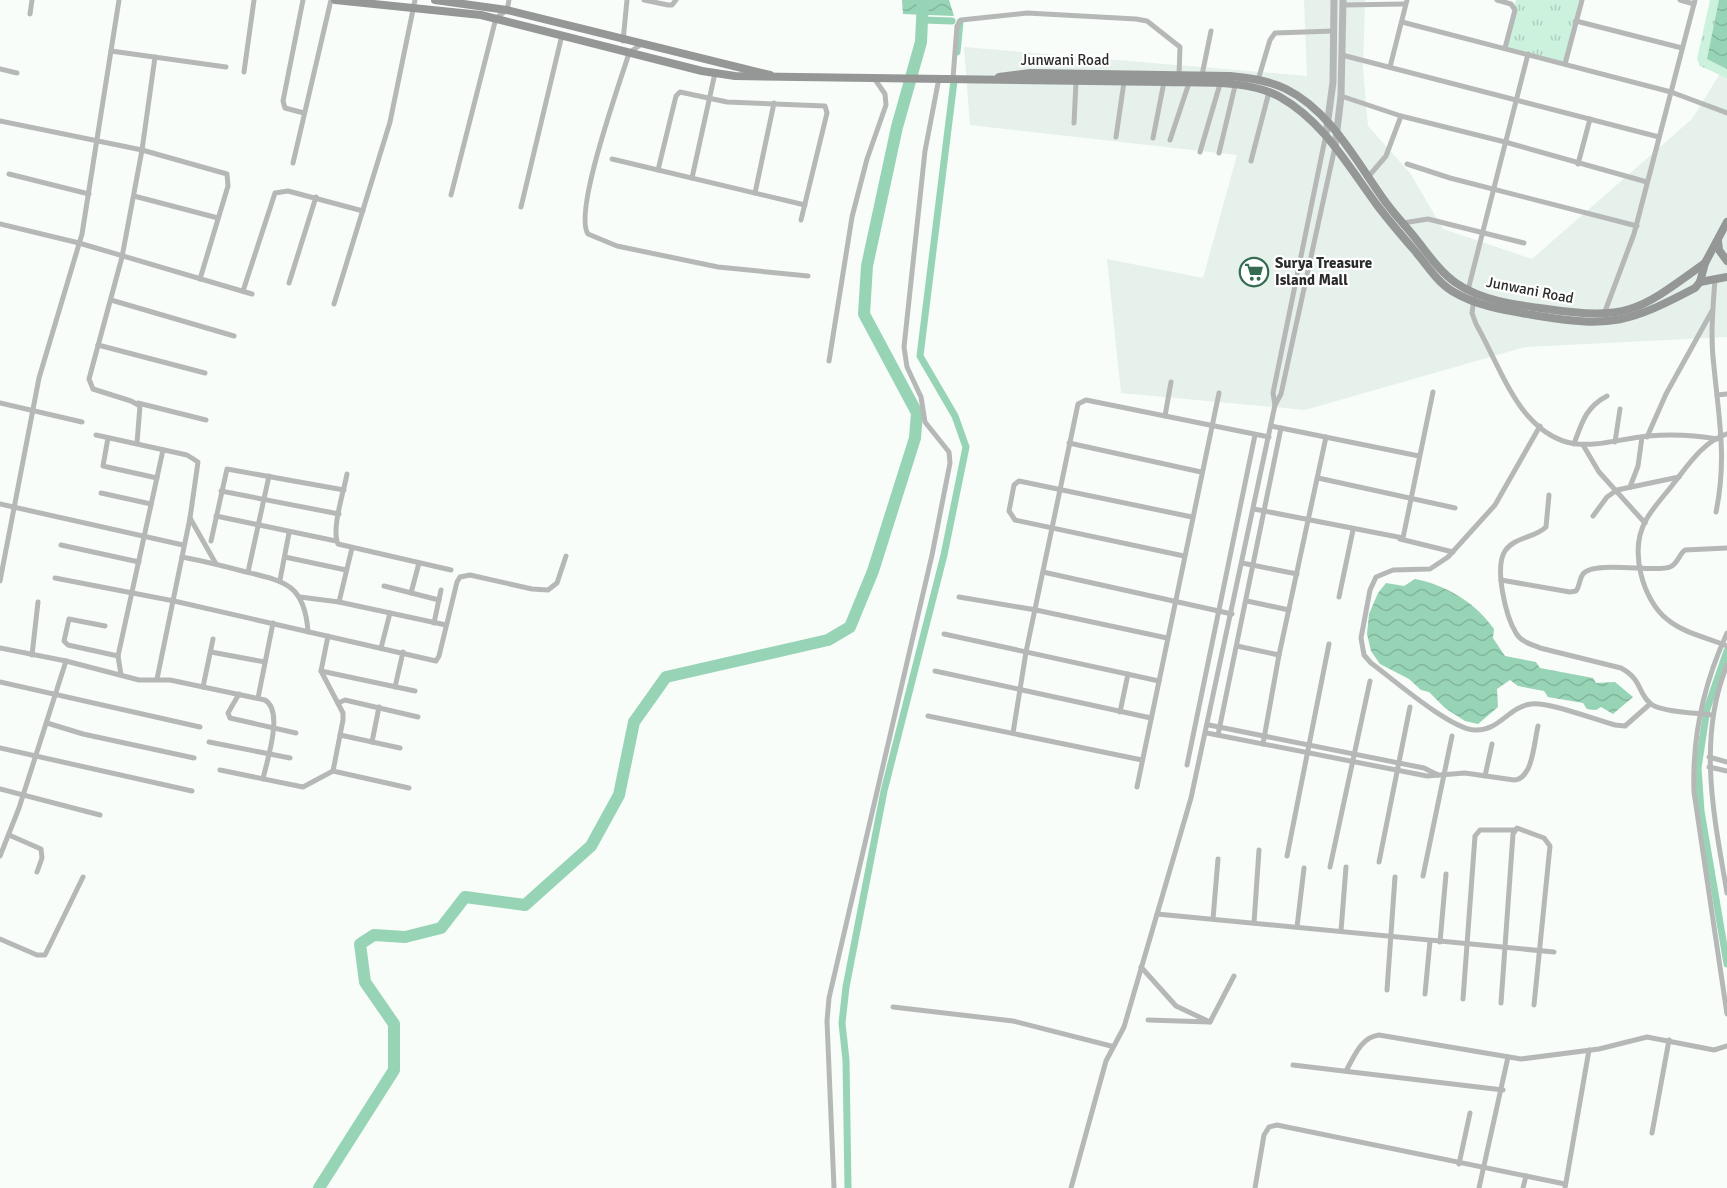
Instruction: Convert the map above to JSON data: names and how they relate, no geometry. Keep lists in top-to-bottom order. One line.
{"streets":{"main road":["Junwani Road"]},"places":{"supermarket":["Surya Treasure Island Mall"]}}
